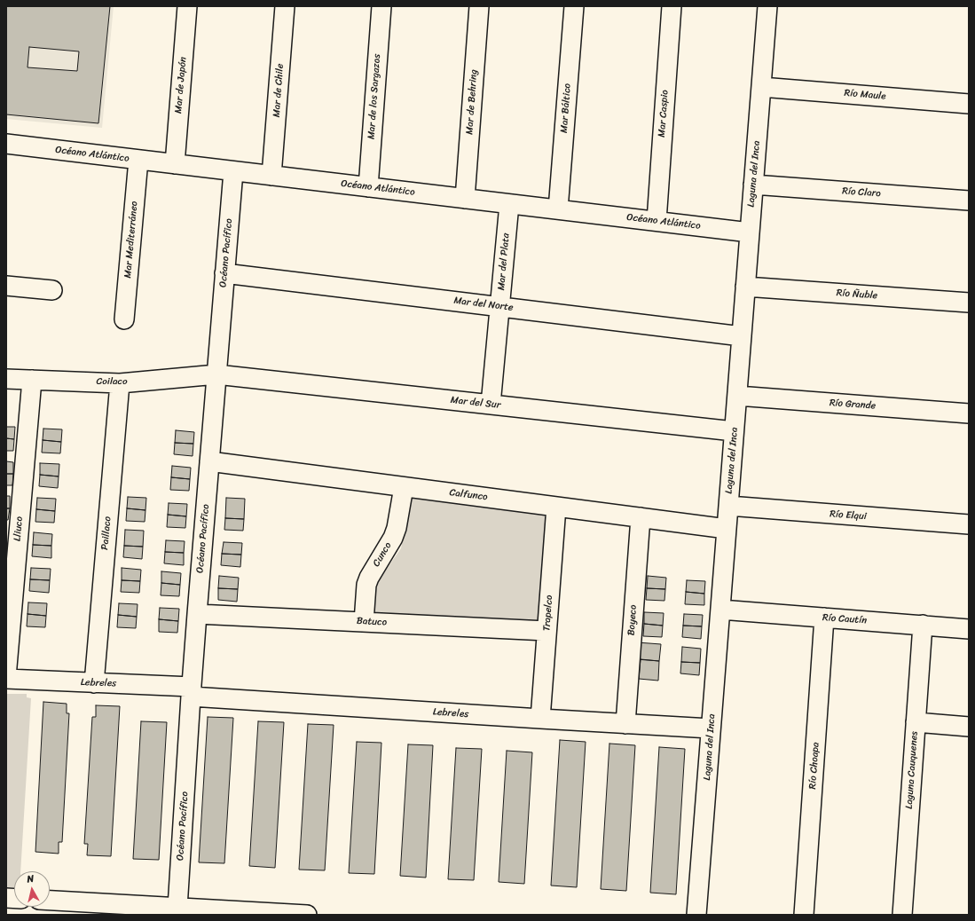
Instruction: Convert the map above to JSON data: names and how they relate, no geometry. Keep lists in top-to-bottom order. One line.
{"streets":{"street":["Mar de Japón","Mar de Chile","Río Maule","Mar de los Sargazos","Mar de Behring","Mar Báltico","Mar Caspio","Océano Atlántico","Laguna del Inca","Río Claro","Mar Mediterráneo","Océano Pacífico","Mar del Plata","Río Ñuble","Mar del Norte","Coilaco","Mar del Sur","Río Grande","Calfunco","Río Elqui","Lliuco","Paillaco","Cunco","Trapelco","Río Cautín","Boyeco","Batuco","Lebreles","Río Choapa","Laguna Cauquenes"]},"crossings":[["Mar de Japón","Océano Atlántico"],["Mar de Chile","Océano Atlántico"],["Río Maule","Laguna del Inca"],["Mar de los Sargazos","Océano Atlántico"],["Mar de Behring","Océano Atlántico"],["Mar Báltico","Océano Atlántico"],["Mar Caspio","Océano Atlántico"],["Océano Atlántico","Laguna del Inca"],["Océano Atlántico","Mar Mediterráneo"],["Océano Atlántico","Océano Pacífico"],["Océano Atlántico","Mar del Plata"],["Laguna del Inca","Río Claro"],["Laguna del Inca","Río Ñuble"],["Laguna del Inca","Mar del Norte"],["Laguna del Inca","Mar del Sur"],["Laguna del Inca","Río Grande"],["Laguna del Inca","Calfunco"],["Laguna del Inca","Río Elqui"],["Laguna del Inca","Río Cautín"],["Laguna del Inca","Lebreles"],["Océano Pacífico","Mar del Norte"],["Océano Pacífico","Coilaco"],["Océano Pacífico","Mar del Sur"],["Océano Pacífico","Calfunco"],["Océano Pacífico","Batuco"],["Océano Pacífico","Lebreles"],["Mar del Plata","Mar del Norte"],["Mar del Plata","Mar del Sur"],["Coilaco","Mar del Sur"],["Coilaco","Lliuco"],["Coilaco","Paillaco"],["Calfunco","Cunco"],["Calfunco","Trapelco"],["Calfunco","Boyeco"],["Lliuco","Lebreles"],["Paillaco","Lebreles"],["Cunco","Batuco"],["Trapelco","Batuco"],["Trapelco","Lebreles"],["Río Cautín","Río Choapa"],["Río Cautín","Laguna Cauquenes"],["Boyeco","Lebreles"]],"north":"top"}
